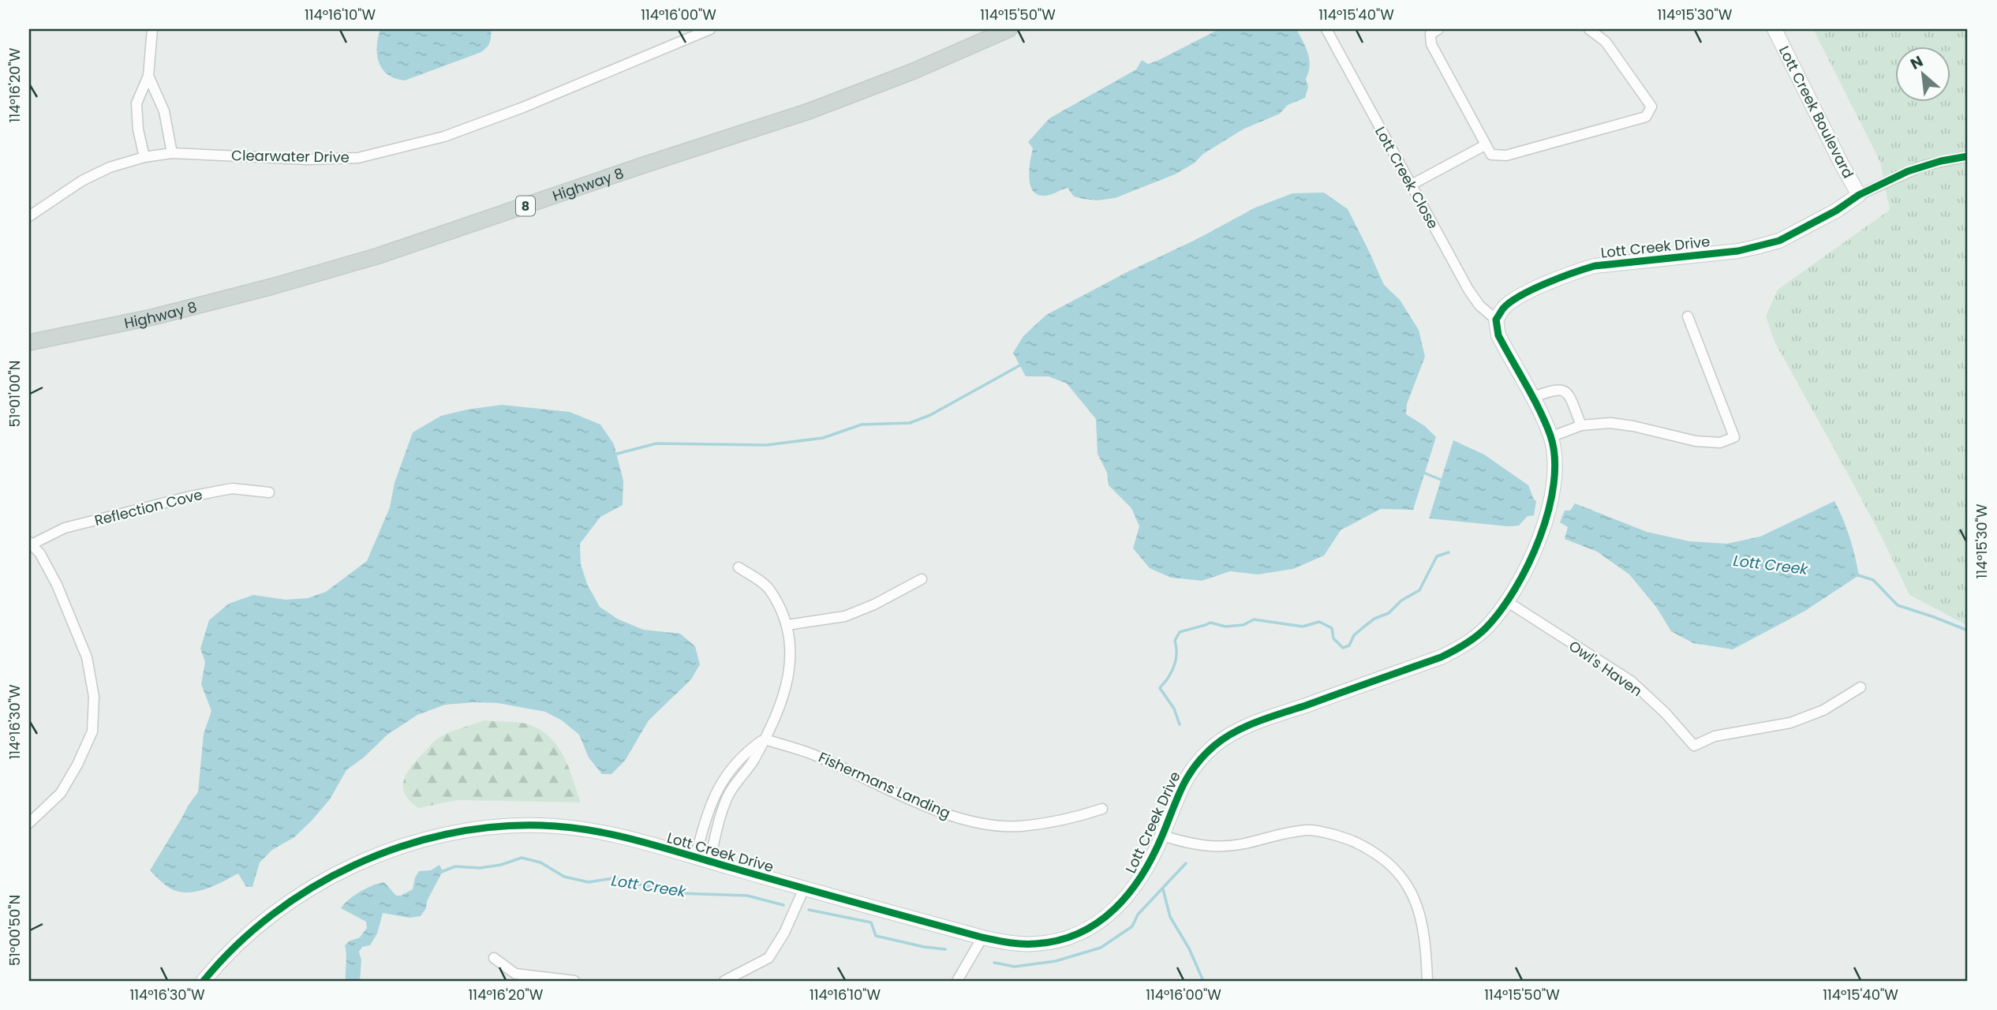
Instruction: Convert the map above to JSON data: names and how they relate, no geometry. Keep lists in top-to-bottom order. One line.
{"streets":{"main road":["Highway 8","8"],"street":["Lott Creek Boulevard","Clearwater Drive","Lott Creek Close","Lott Creek Drive","Reflection Cove","Owl's Haven","Fishermans Landing"]},"crossings":[["Lott Creek Boulevard","Lott Creek Drive"],["Lott Creek Close","Lott Creek Drive"],["Lott Creek Drive","Owl's Haven"]],"water":["Lott Creek"],"north":"top left","coordinates":["114°16'10\"W","114°16'00\"W","114°15'50\"W","114°15'40\"W","114°15'30\"W","114°16'20\"W","51°01'00\"N","114°16'30\"W","51°00'50\"N"]}
